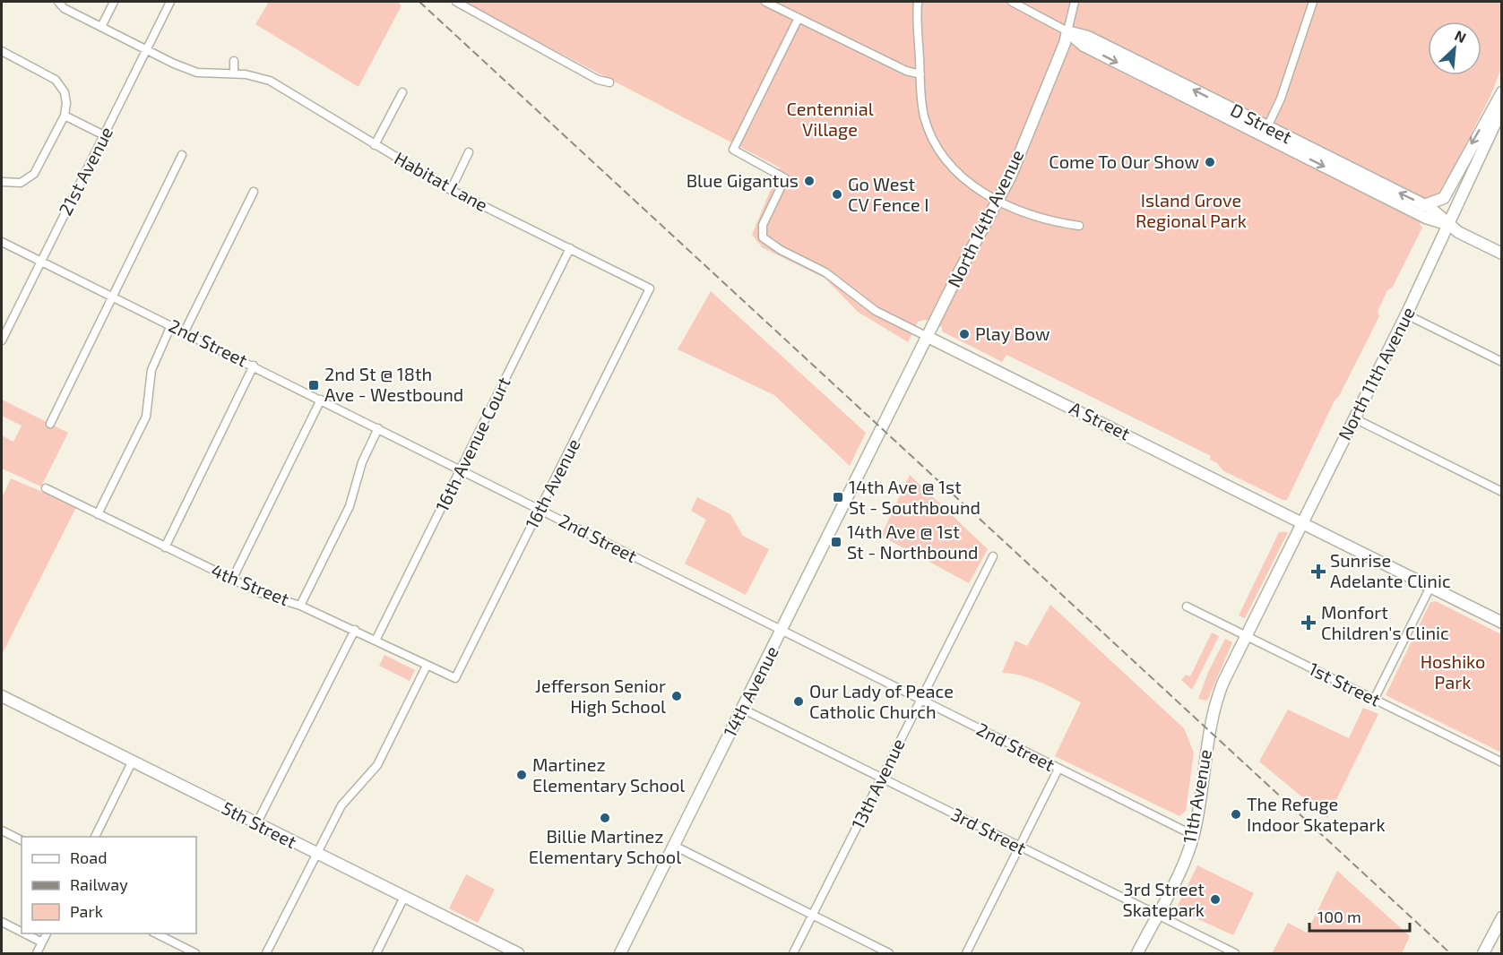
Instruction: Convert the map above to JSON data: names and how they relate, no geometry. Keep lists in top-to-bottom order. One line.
{"streets":{"street":["D Street","21st Avenue","Habitat Lane","North 14th Avenue","2nd Street","North 11th Avenue","A Street","16th Avenue Court","16th Avenue","4th Street","1st Street","14th Avenue","13th Avenue","11th Avenue","5th Street","3rd Street"]},"crossings":[["D Street","North 14th Avenue"],["D Street","North 11th Avenue"],["21st Avenue","Habitat Lane"],["21st Avenue","2nd Street"],["Habitat Lane","16th Avenue Court"],["Habitat Lane","16th Avenue"],["North 14th Avenue","A Street"],["North 14th Avenue","14th Avenue"],["2nd Street","16th Avenue Court"],["2nd Street","16th Avenue"],["2nd Street","14th Avenue"],["2nd Street","13th Avenue"],["2nd Street","11th Avenue"],["North 11th Avenue","A Street"],["North 11th Avenue","1st Street"],["North 11th Avenue","11th Avenue"],["16th Avenue Court","4th Street"],["16th Avenue","4th Street"],["1st Street","11th Avenue"],["14th Avenue","3rd Street"],["13th Avenue","3rd Street"],["11th Avenue","3rd Street"]],"parks":["Centennial Village","Island Grove Regional Park","Hoshiko Park"],"places":{"other":["Come To Our Show","Blue Gigantus","Go West CV Fence I","Play Bow","Jefferson Senior High School","Our Lady of Peace Catholic Church","Martinez Elementary School","The Refuge Indoor Skatepark","Billie Martinez Elementary School","3rd Street Skatepark"],"transit":["2nd St @ 18th Ave - Westbound","14th Ave @ 1st St - Southbound","14th Ave @ 1st St - Northbound"],"health":["Sunrise Adelante Clinic","Monfort Children's Clinic"]},"legend":["Road","Railway","Park"],"scale_bar":"100 m","north":"top right"}
